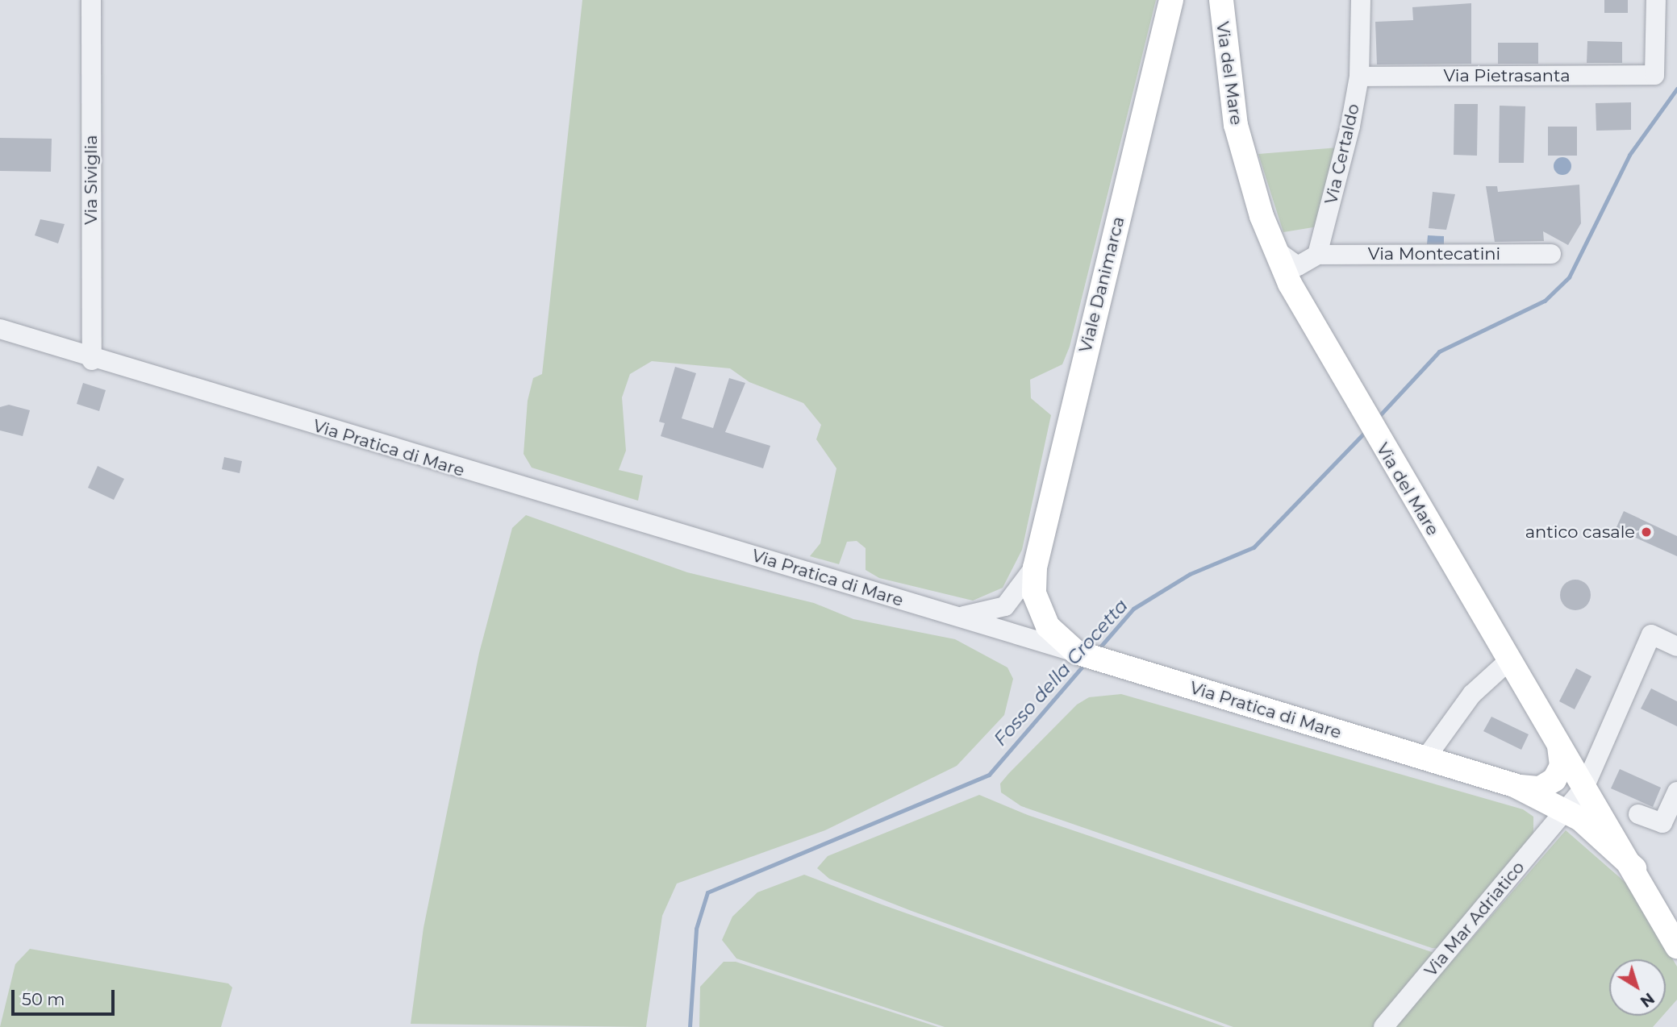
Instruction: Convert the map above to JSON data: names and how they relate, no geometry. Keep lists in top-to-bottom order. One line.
{"streets":{"main road":["Via del Mare","Viale Danimarca","Via Pratica di Mare"],"street":["Via Pietrasanta","Via Certaldo","Via Siviglia","Via Montecatini","Via Mar Adriatico"]},"crossings":[["Via del Mare","Via Pratica di Mare"],["Via del Mare","Via Mar Adriatico"],["Via Pietrasanta","Via Certaldo"],["Via Certaldo","Via Montecatini"],["Via Siviglia","Via Pratica di Mare"],["Viale Danimarca","Via Pratica di Mare"],["Via Pratica di Mare","Via Mar Adriatico"]],"water":["Fosso della Crocetta"],"places":["antico casale"],"scale_bar":"50 m","north":"bottom right"}
